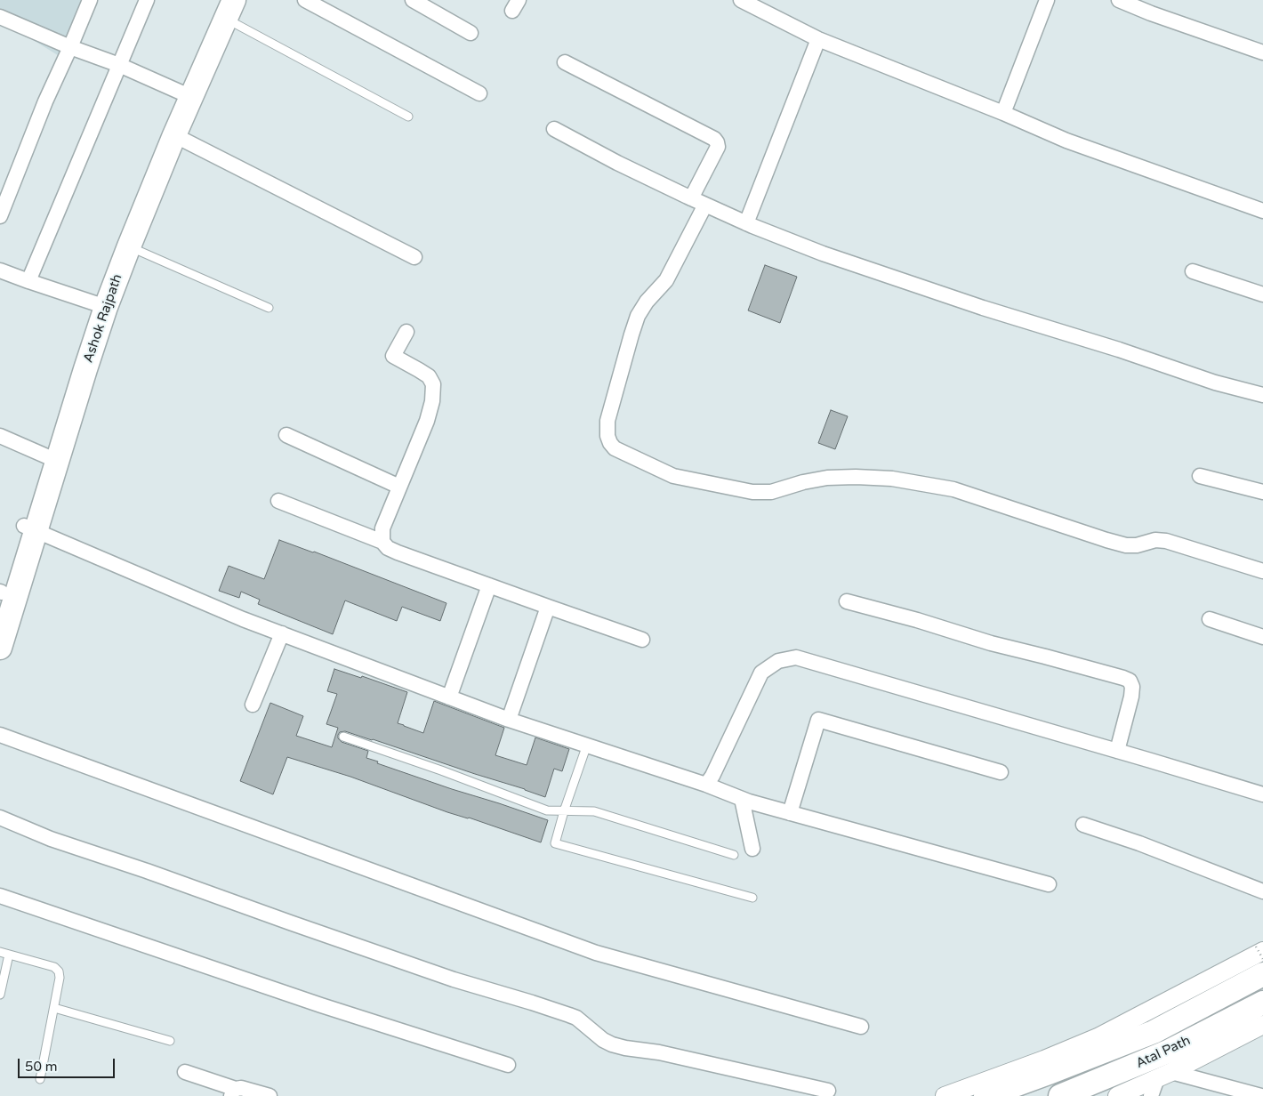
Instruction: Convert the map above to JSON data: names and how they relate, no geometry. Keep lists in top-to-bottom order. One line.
{"streets":{"main road":["Ashok Rajpath","Atal Path"]},"scale_bar":"50 m"}
